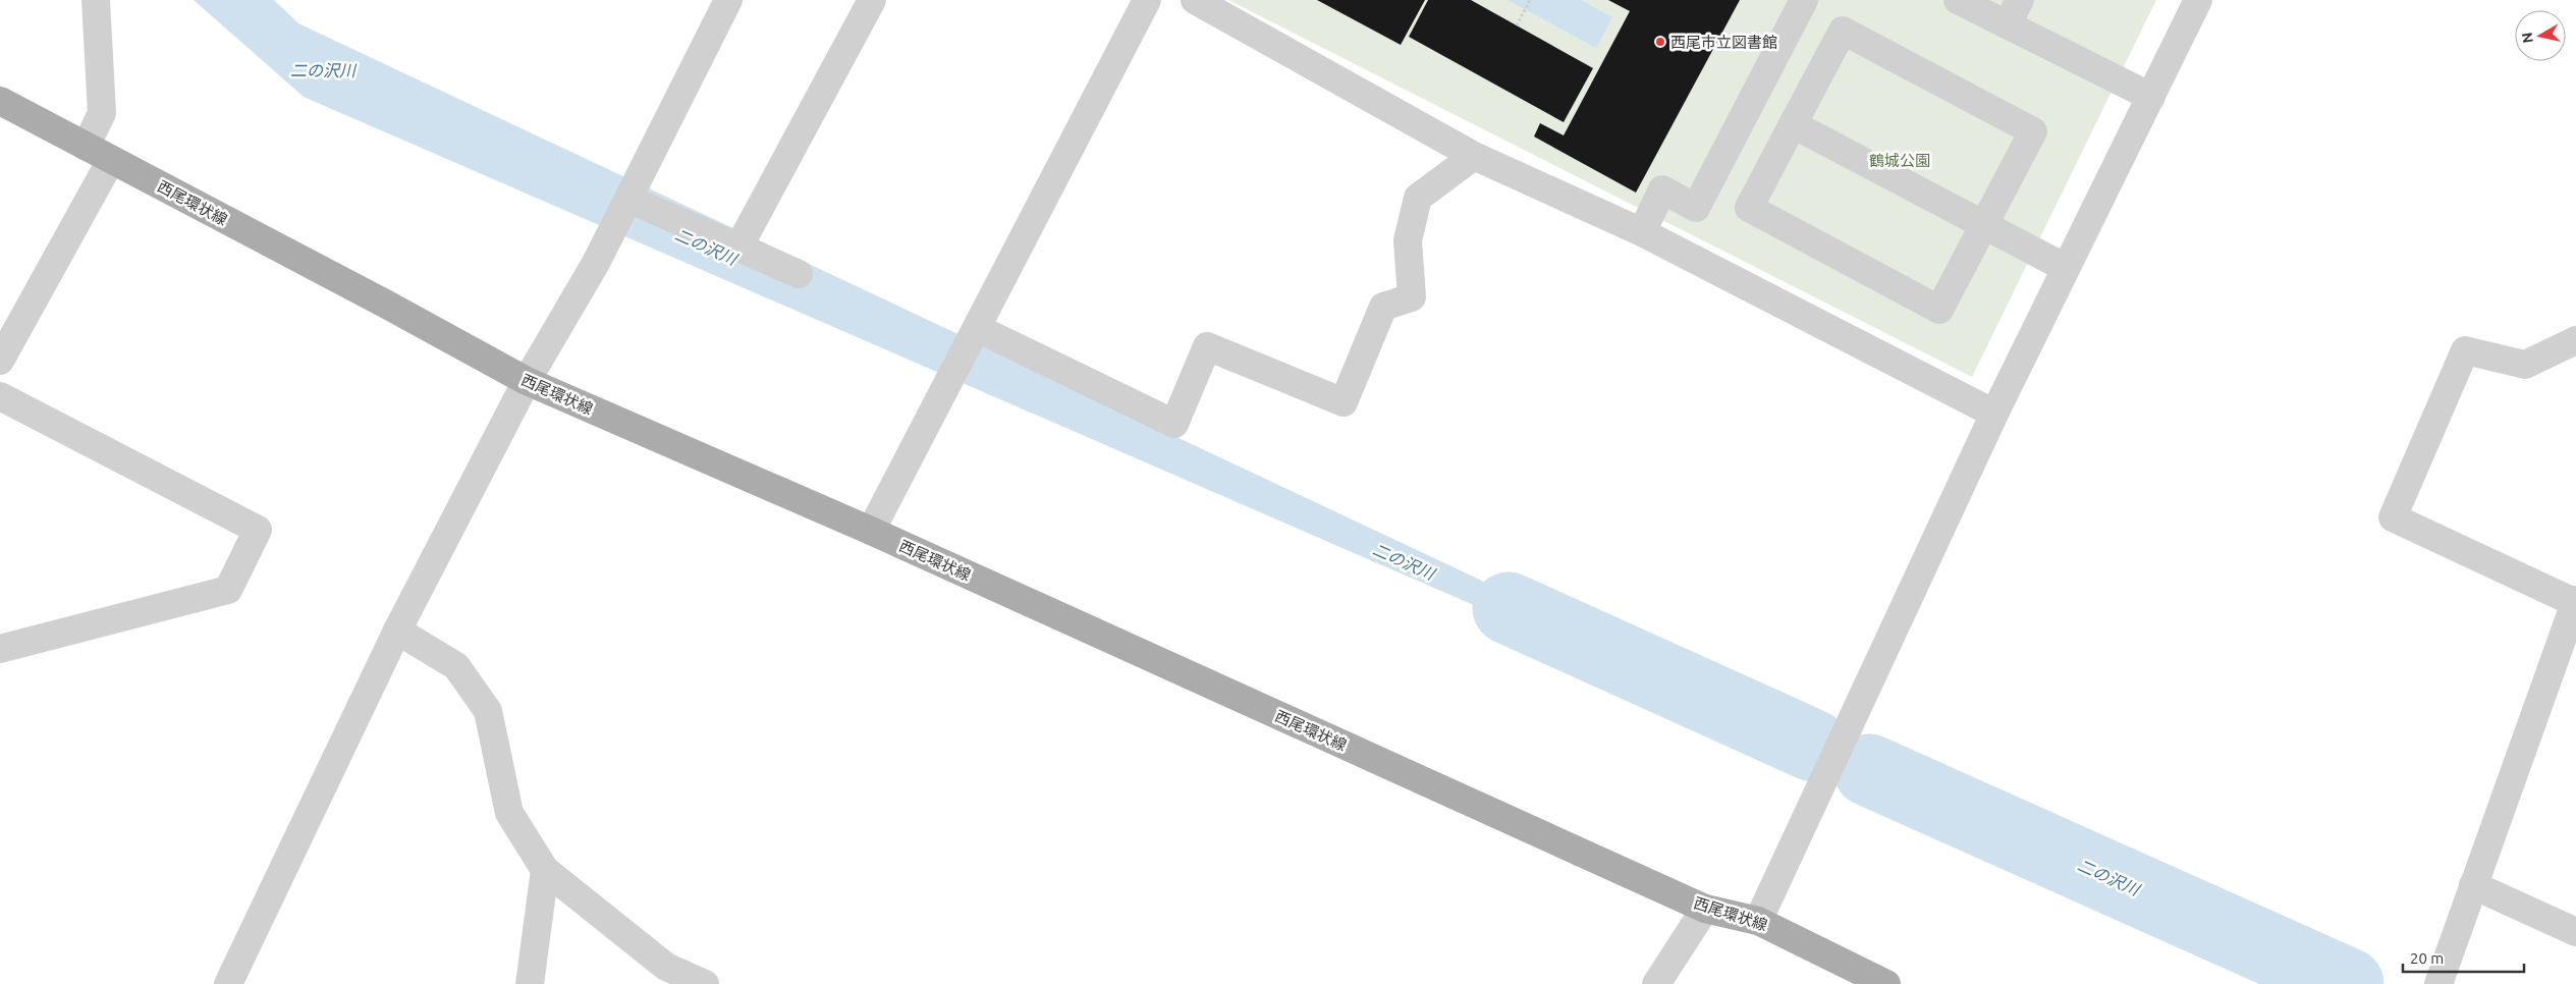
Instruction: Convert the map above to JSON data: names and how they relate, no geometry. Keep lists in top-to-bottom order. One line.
{"streets":{"main road":["西尾環状線"]},"water":["二の沢川"],"parks":["鶴城公園"],"places":["西尾市立図書館"],"scale_bar":"20 m","north":"left"}
